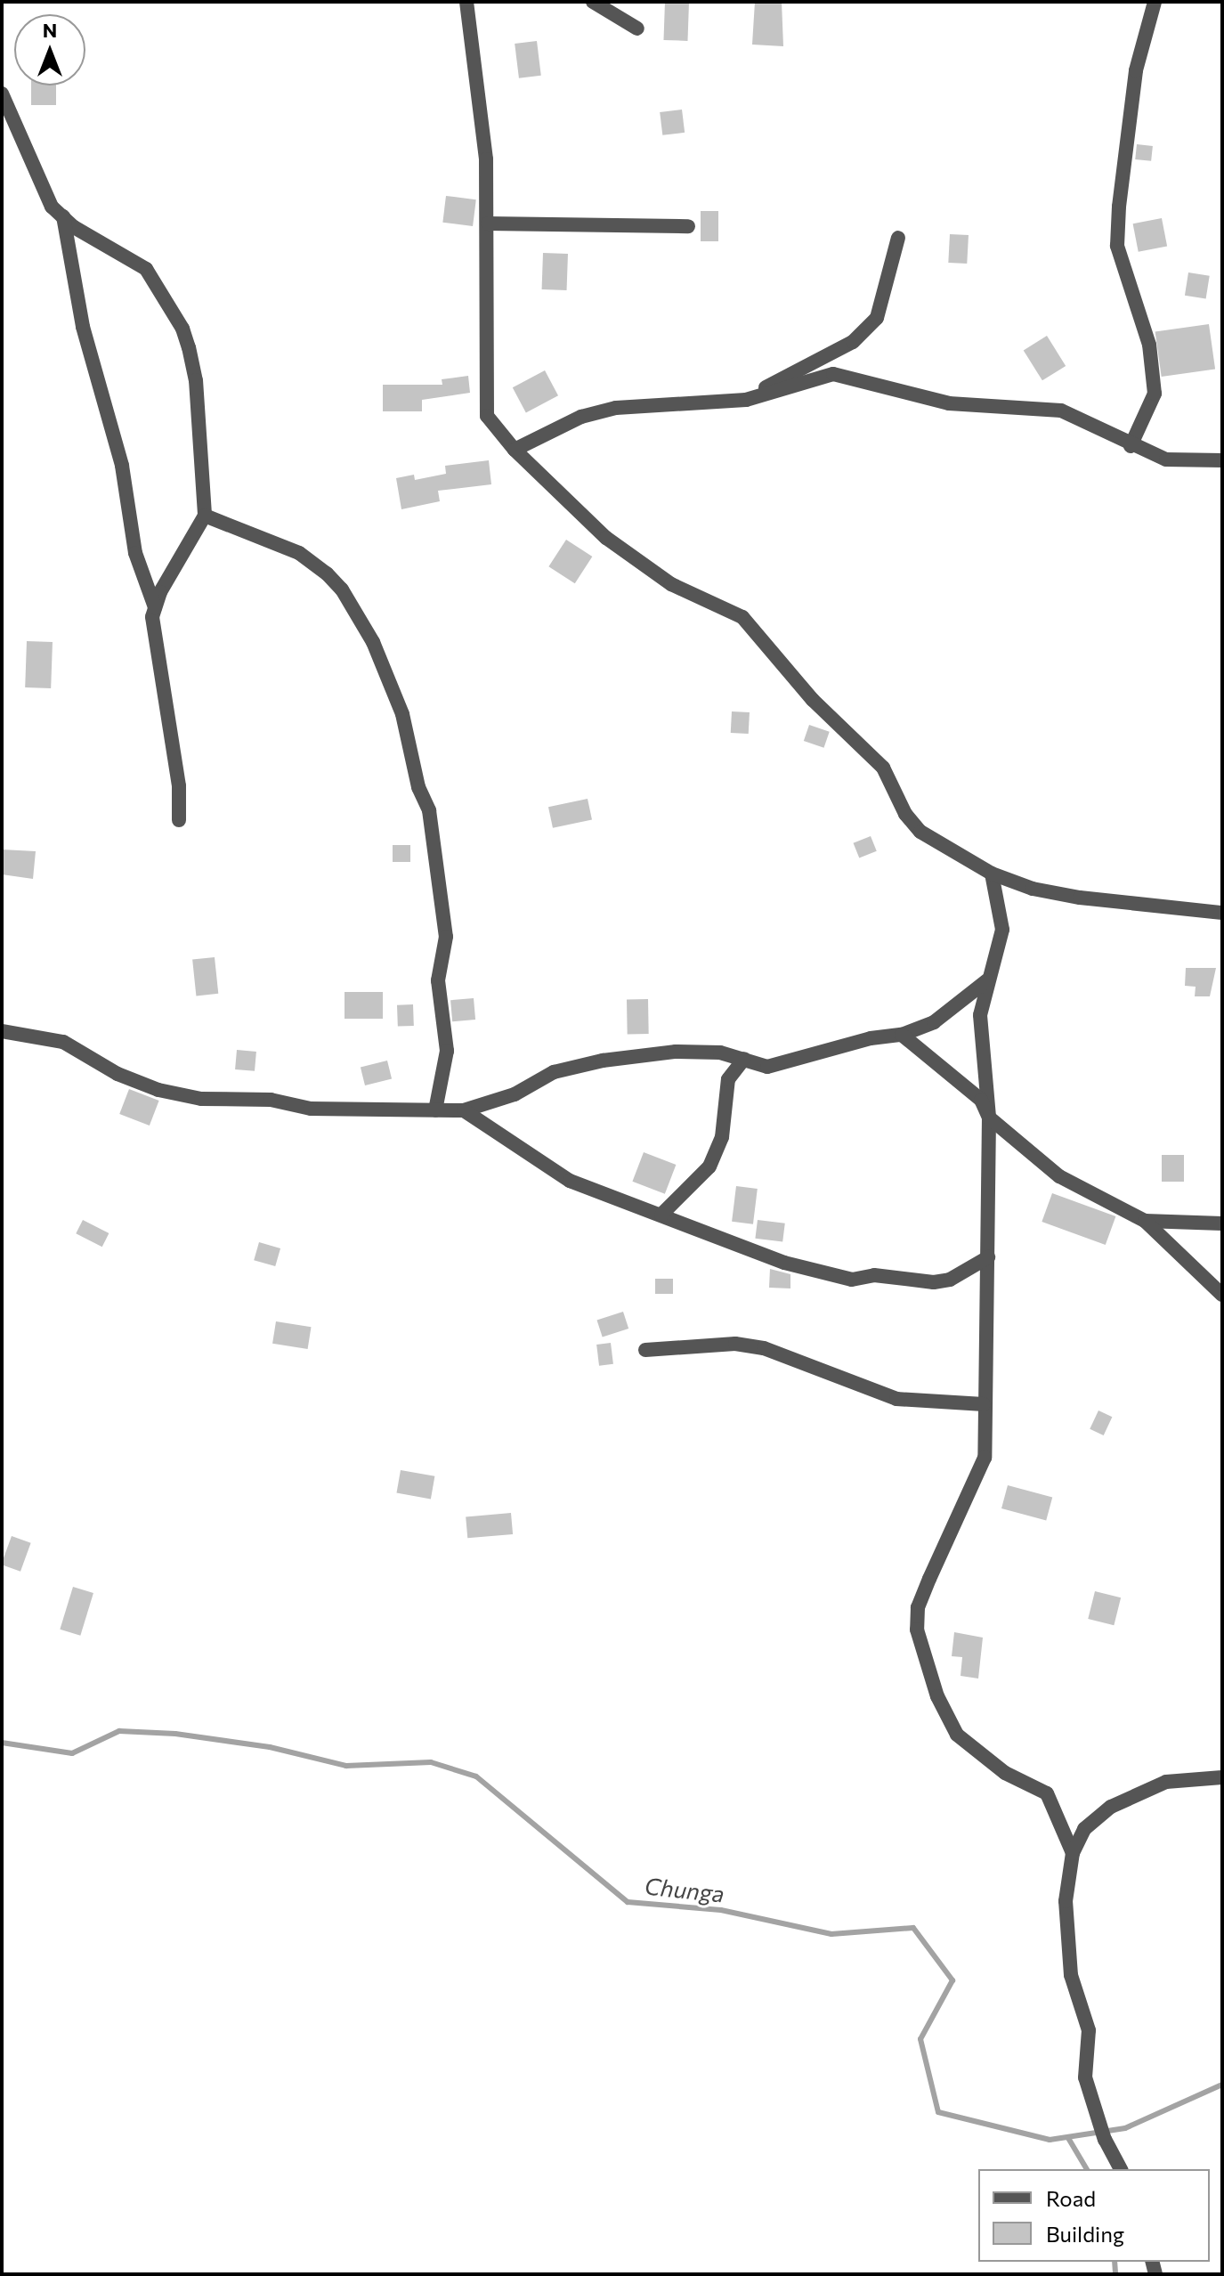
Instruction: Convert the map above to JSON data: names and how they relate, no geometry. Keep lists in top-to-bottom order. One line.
{"water":["Chunga"],"legend":["Road","Building"],"north":"top"}
